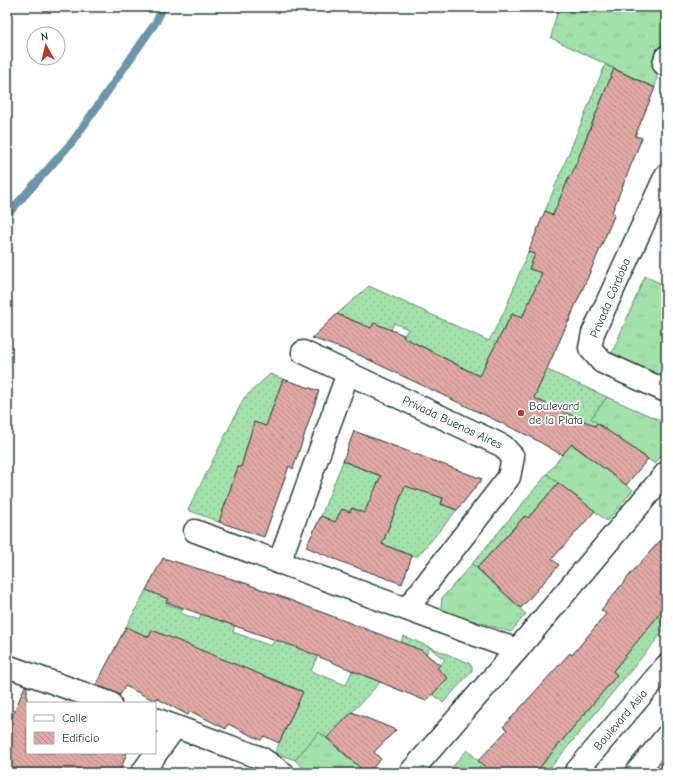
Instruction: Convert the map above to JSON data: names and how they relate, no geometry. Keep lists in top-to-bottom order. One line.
{"streets":{"street":["Privada Córdoba","Privada Buenos Aires","Boulevard Asia"]},"places":["Boulevard de la Plata"],"legend":["Calle","Edificio"],"north":"top"}
